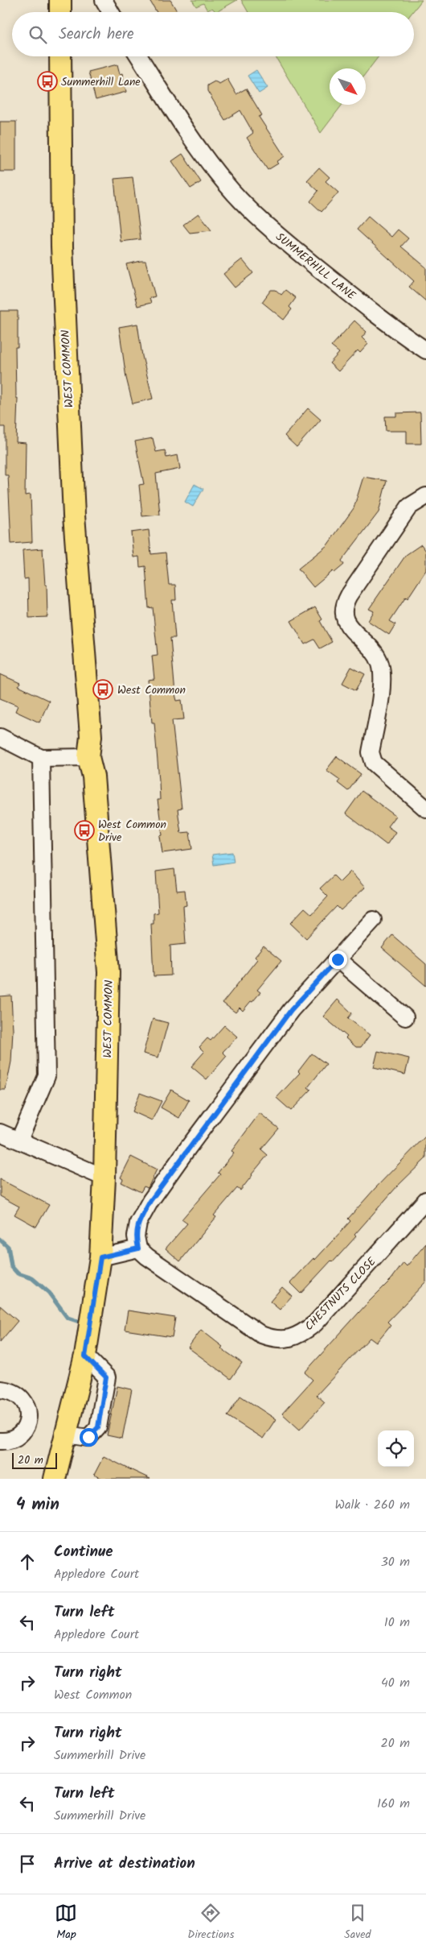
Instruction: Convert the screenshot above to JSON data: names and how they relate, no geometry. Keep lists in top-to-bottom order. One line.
{"streets":{"main road":["WEST COMMON"],"street":["SUMMERHILL LANE","CHESTNUTS CLOSE"]},"places":{"bus stop":["Summerhill Lane","West Common","West Common Drive"]},"scale_bar":"20 m","north":"bottom right","page":{"search":"Search here","scale":"20 m","heading":["4 min","Walk · 260 m"],"list":[["Continue","Appledore Court","30 m"],["Turn left","Appledore Court","10 m"],["Turn right","West Common","40 m"],["Turn right","Summerhill Drive","20 m"],["Turn left","Summerhill Drive","160 m"],"Arrive at destination"],"nav":["Map","Directions","Saved"]}}
